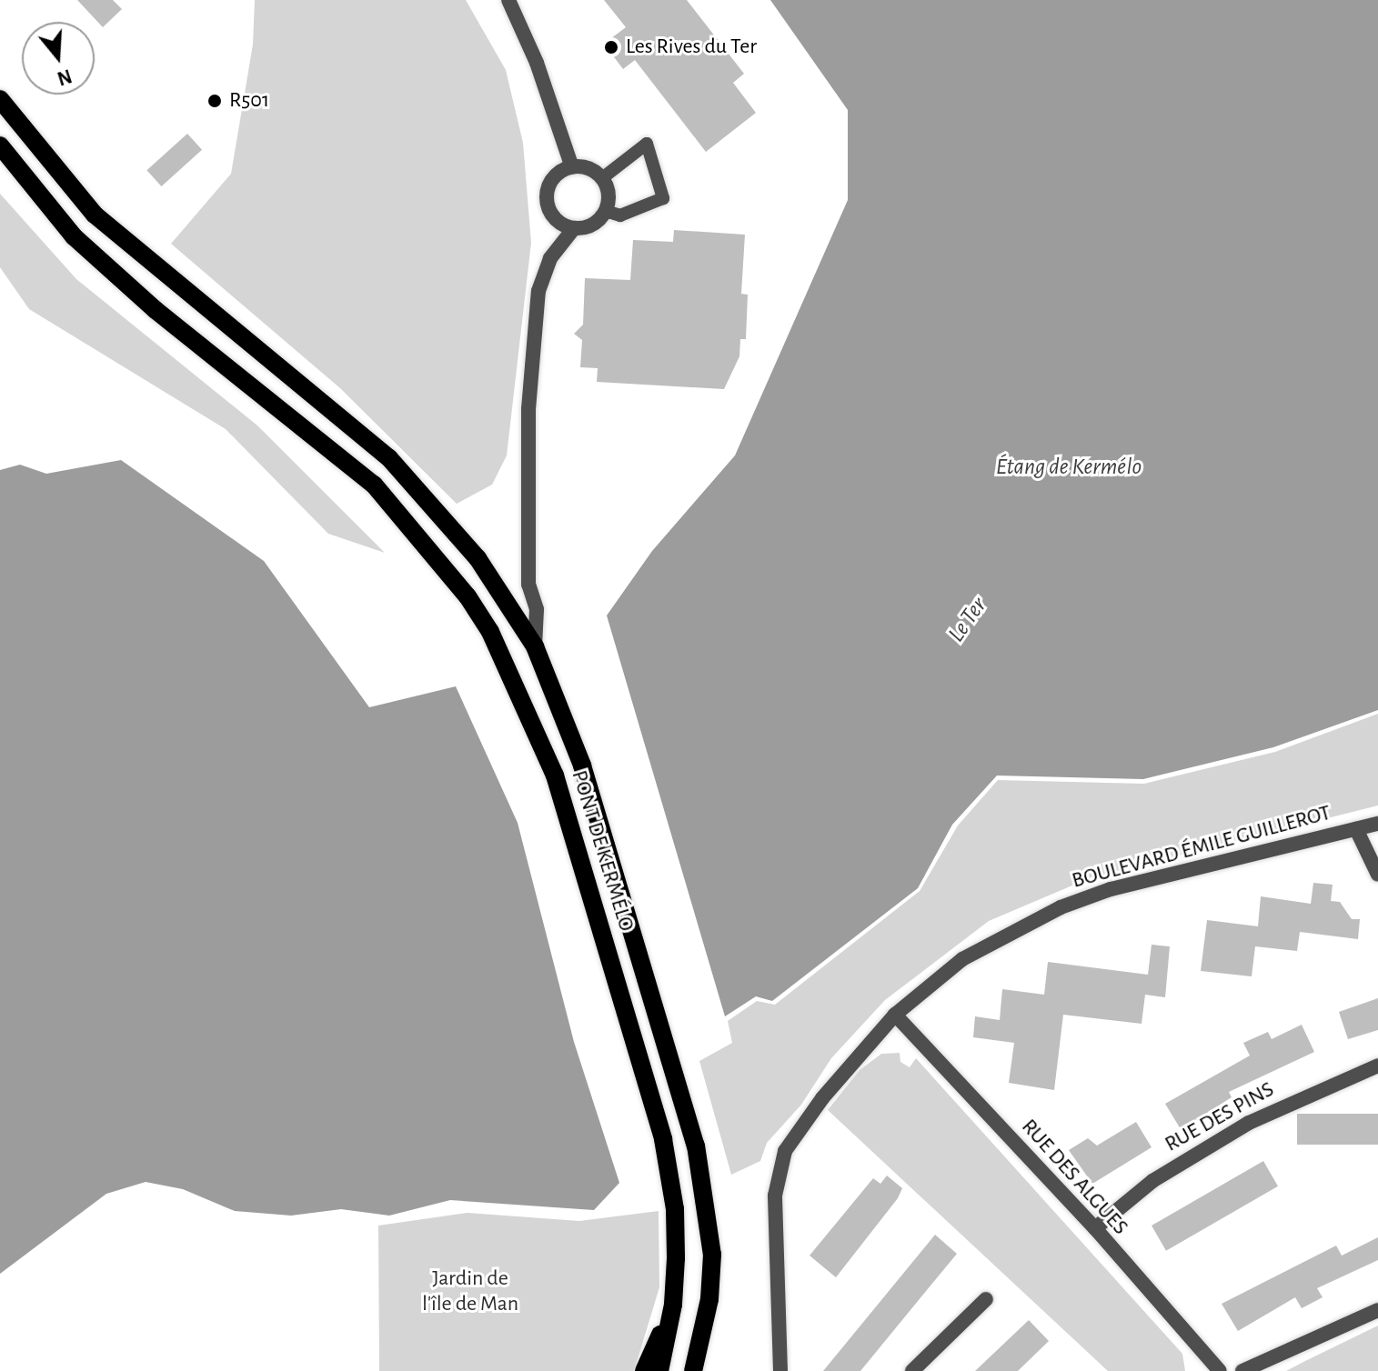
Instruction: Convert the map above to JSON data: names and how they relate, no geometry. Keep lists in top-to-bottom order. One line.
{"streets":{"main road":["PONT DE KERMÉLO"],"street":["BOULEVARD ÉMILE GUILLEROT","RUE DES PINS","RUE DES ALGUES"]},"crossings":[["BOULEVARD ÉMILE GUILLEROT","RUE DES ALGUES"],["RUE DES PINS","RUE DES ALGUES"]],"water":["Étang de Kermélo","Le Ter"],"parks":["Jardin de l'île de Man"],"places":["Les Rives du Ter","R501"],"north":"bottom"}
